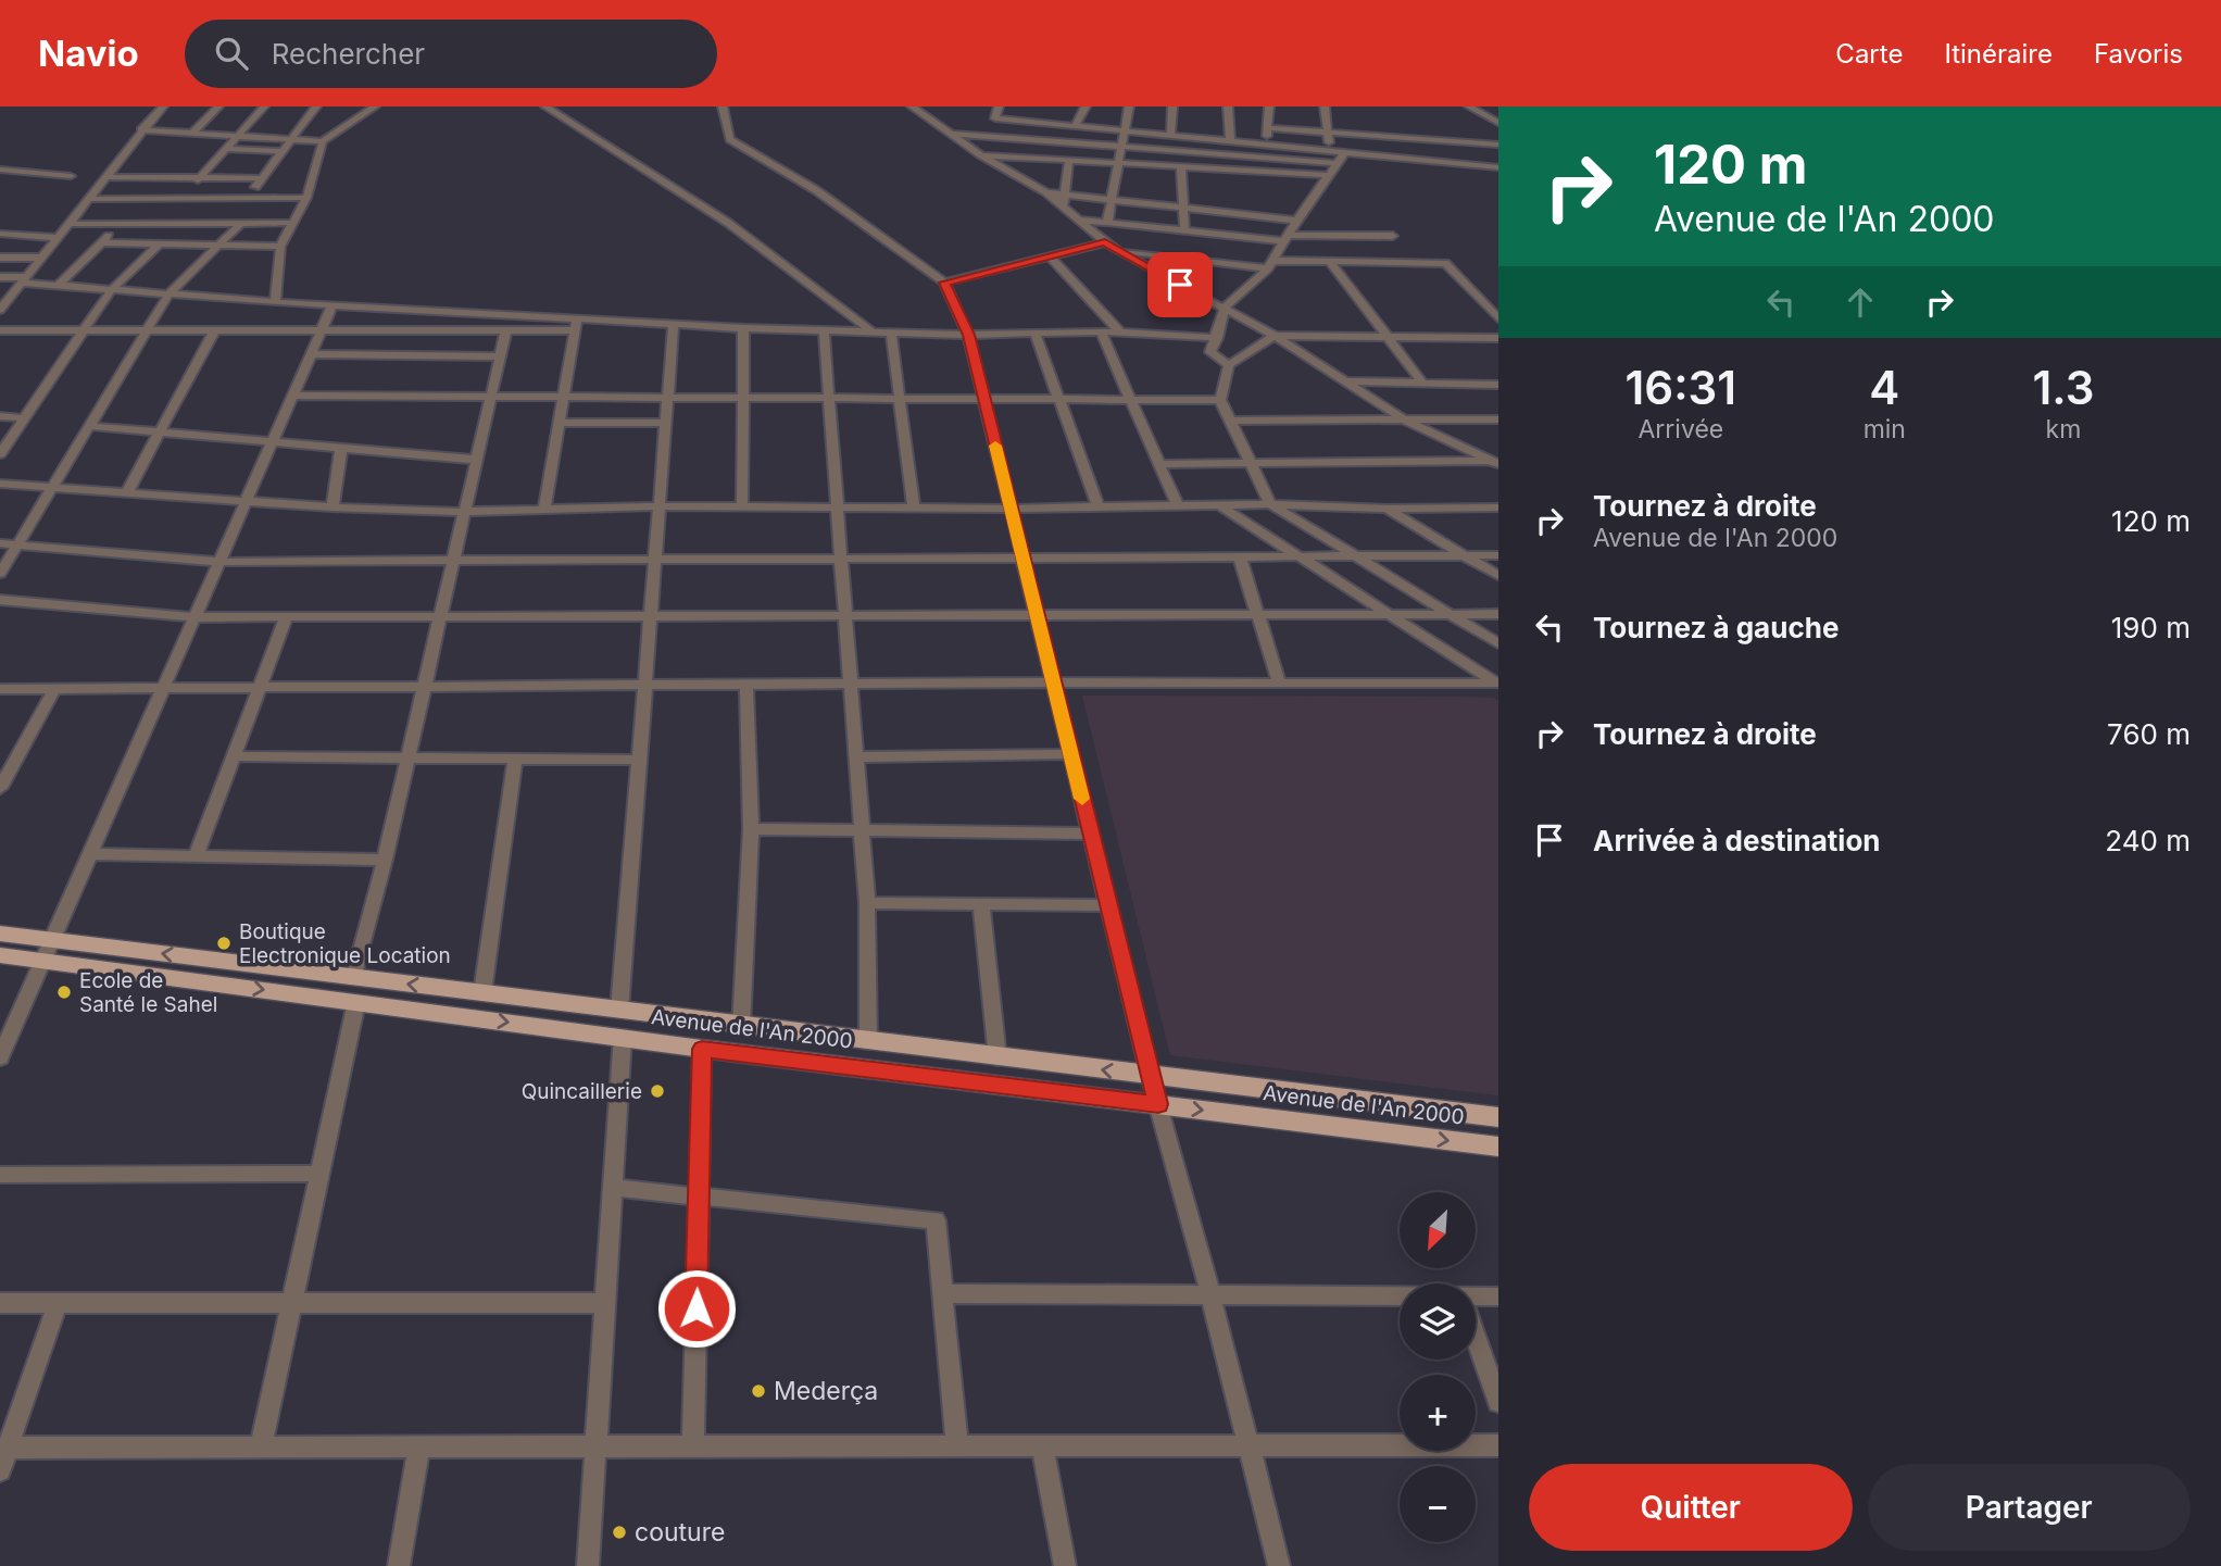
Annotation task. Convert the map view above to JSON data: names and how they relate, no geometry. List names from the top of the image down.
{
  "streets": {
    "main road": ["Avenue de l'An 2000"]
  },
  "places": [
    "Boutique Electronique Location",
    "Ecole de Santé le Sahel",
    "Quincaillerie",
    "Mederça",
    "couture"
  ],
  "north": "bottom left",
  "page": {
    "header": "Navio",
    "search": "Rechercher",
    "nav": ["Carte", "Itinéraire", "Favoris"],
    "turn": ["120 m", "Avenue de l'An 2000"],
    "eta": [
      "16:31",
      "Arrivée",
      "4",
      "min",
      "1.3",
      "km"
    ],
    "list": [
      {
        "name": "Tournez à droite",
        "note": "Avenue de l'An 2000",
        "value": "120 m"
      },
      {
        "name": "Tournez à gauche",
        "value": "190 m"
      },
      {
        "name": "Tournez à droite",
        "value": "760 m"
      },
      {
        "name": "Arrivée à destination",
        "value": "240 m"
      }
    ],
    "map_buttons": ["+", "−"],
    "buttons": ["Quitter", "Partager"]
  }
}
